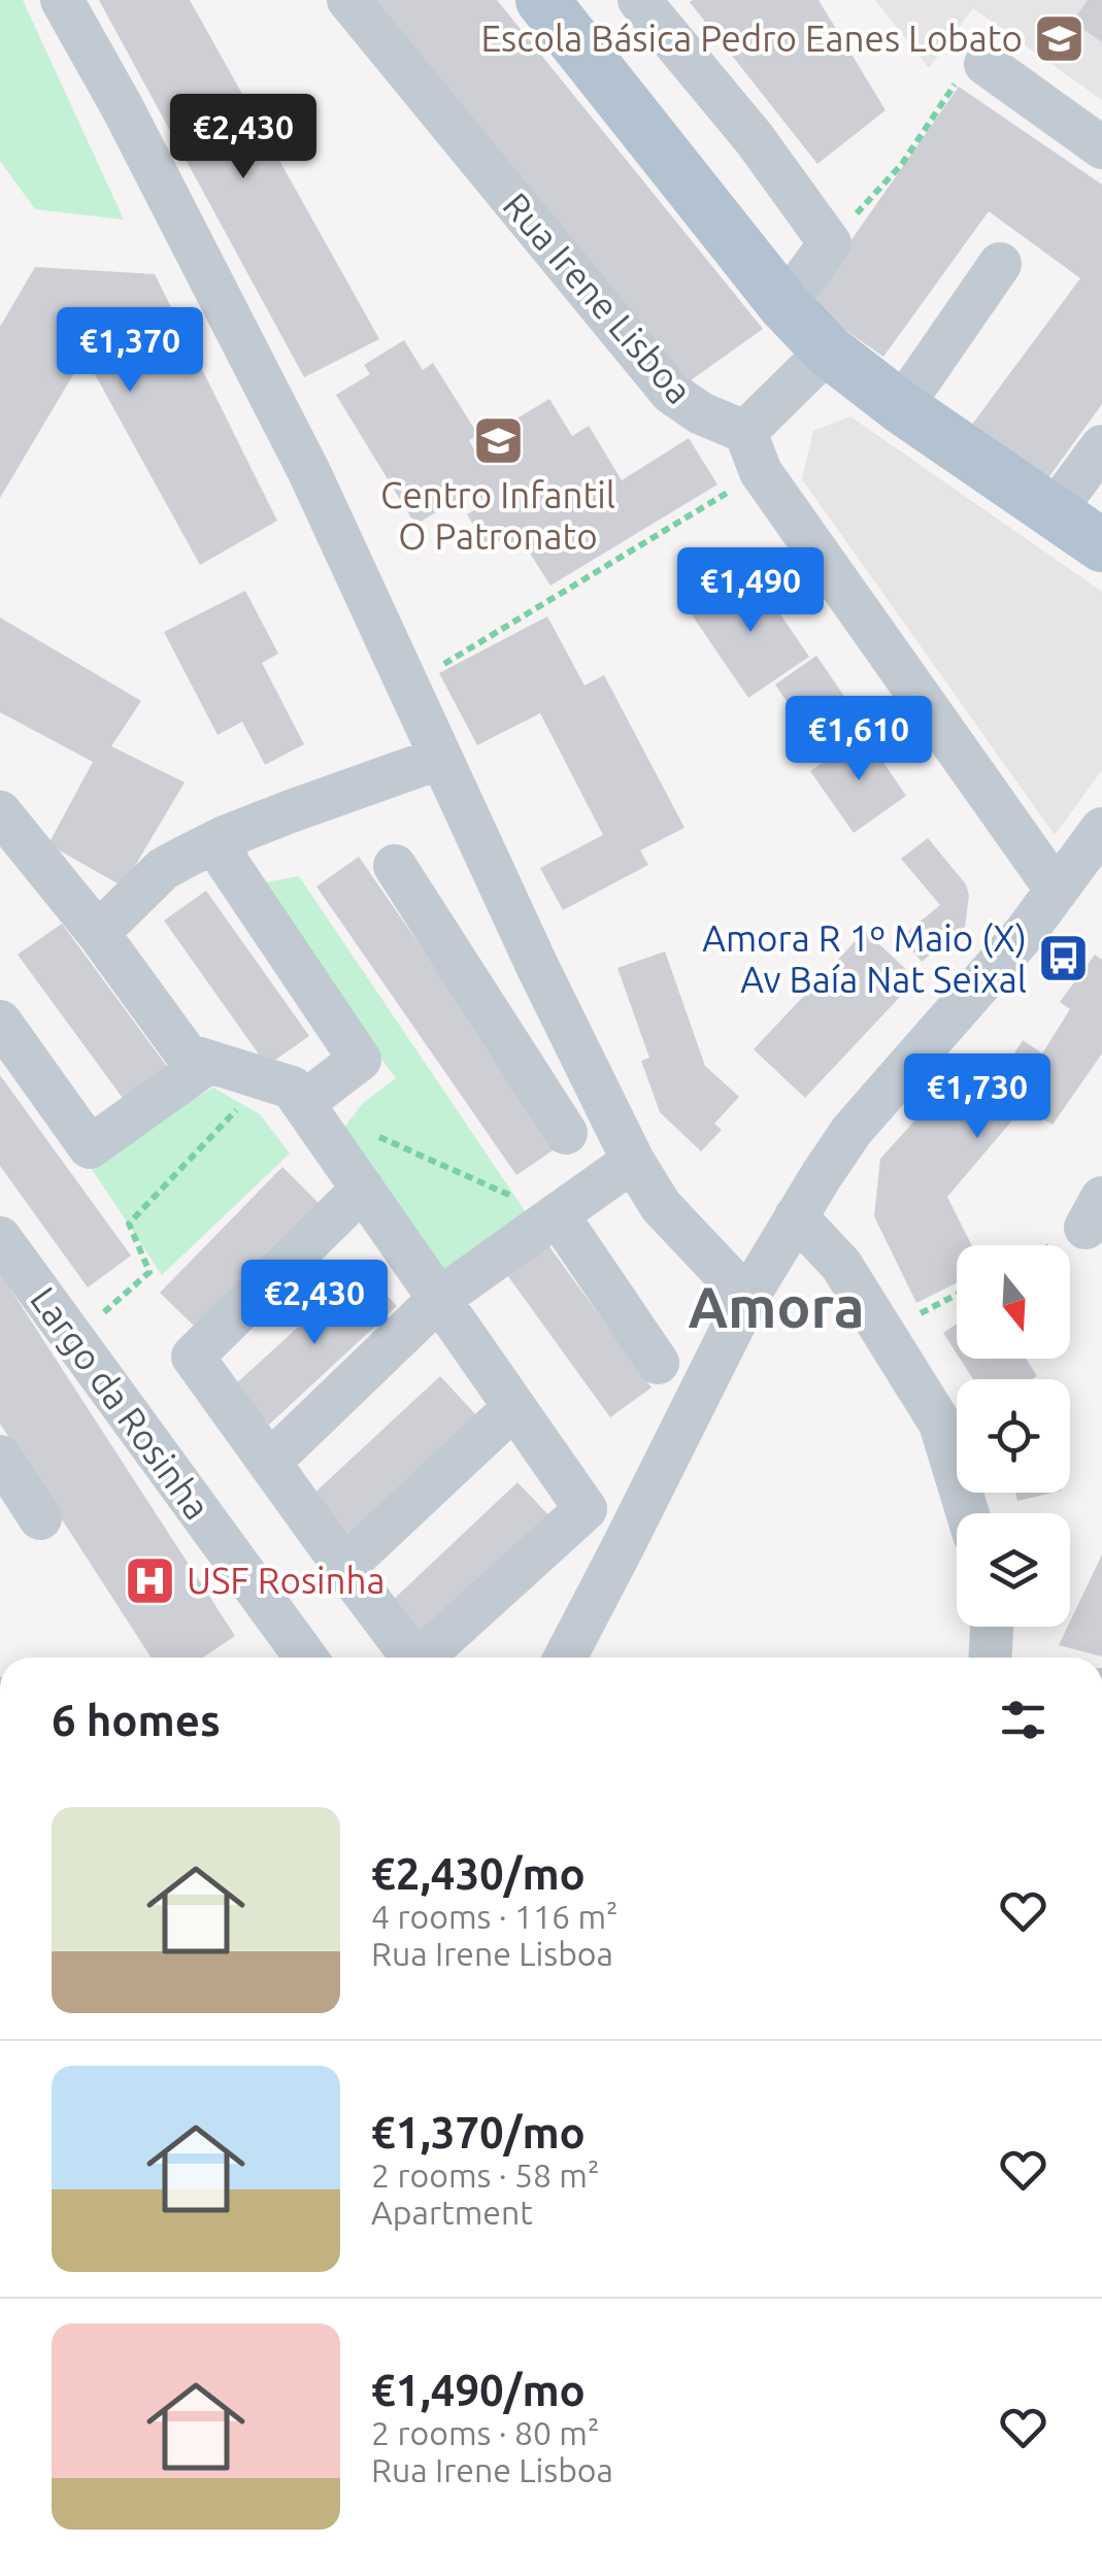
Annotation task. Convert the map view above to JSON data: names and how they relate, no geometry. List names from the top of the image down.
{
  "streets": {
    "street": ["Rua Irene Lisboa", "Largo da Rosinha"]
  },
  "districts": ["Amora"],
  "places": {
    "school or university": ["Escola Básica Pedro Eanes Lobato", "Centro Infantil O Patronato"],
    "bus stop": ["Amora R 1º Maio (X) Av Baía Nat Seixal"],
    "hospital": ["USF Rosinha"]
  },
  "north": "bottom",
  "page": {
    "price": [
      "€2,430",
      "€1,370",
      "€1,490",
      "€1,610",
      "€1,730",
      "€2,430"
    ],
    "heading": "6 homes",
    "list": [
      {
        "name": "€2,430/mo",
        "note": "4 rooms · 116 m² · Rua Irene Lisboa"
      },
      {
        "name": "€1,370/mo",
        "note": "2 rooms · 58 m² · Apartment"
      },
      {
        "name": "€1,490/mo",
        "note": "2 rooms · 80 m² · Rua Irene Lisboa"
      }
    ]
  }
}
